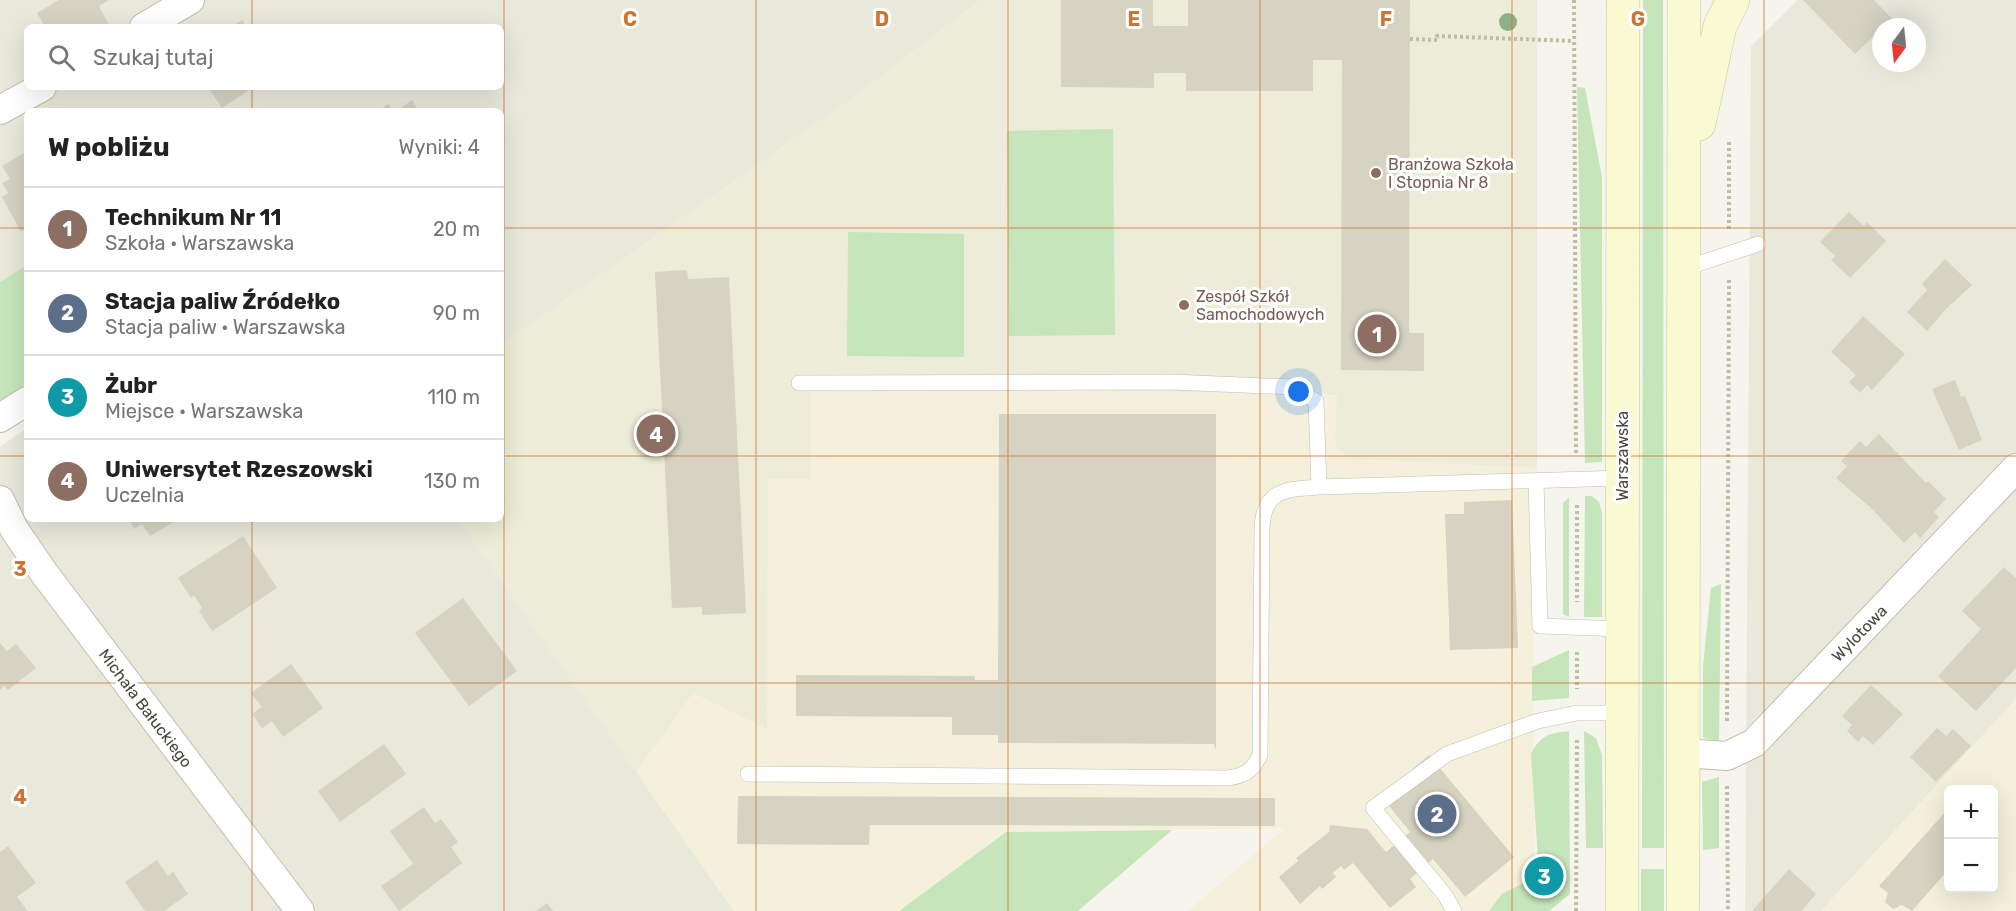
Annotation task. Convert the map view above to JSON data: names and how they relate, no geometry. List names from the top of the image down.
{
  "streets": {
    "main road": ["Warszawska"],
    "street": ["Wylotowa", "Michała Bałuckiego"]
  },
  "places": ["Branżowa Szkoła I Stopnia Nr 8", "Zespół Szkół Samochodowych"],
  "north": "bottom",
  "page": {
    "search": "Szukaj tutaj",
    "heading": ["W pobliżu", "Wyniki: 4"],
    "list": [
      {
        "mark": "1",
        "name": "Technikum Nr 11",
        "note": "Szkoła · Warszawska",
        "value": "20 m"
      },
      {
        "mark": "2",
        "name": "Stacja paliw Źródełko",
        "note": "Stacja paliw · Warszawska",
        "value": "90 m"
      },
      {
        "mark": "3",
        "name": "Żubr",
        "note": "Miejsce · Warszawska",
        "value": "110 m"
      },
      {
        "mark": "4",
        "name": "Uniwersytet Rzeszowski",
        "note": "Uczelnia",
        "value": "130 m"
      }
    ],
    "pins": [
      "1",
      "4",
      "2",
      "3"
    ],
    "map_buttons": ["+", "−"]
  },
  "grid": {
    "columns": [
      "C",
      "D",
      "E",
      "F",
      "G"
    ],
    "rows": ["3", "4"]
  }
}
